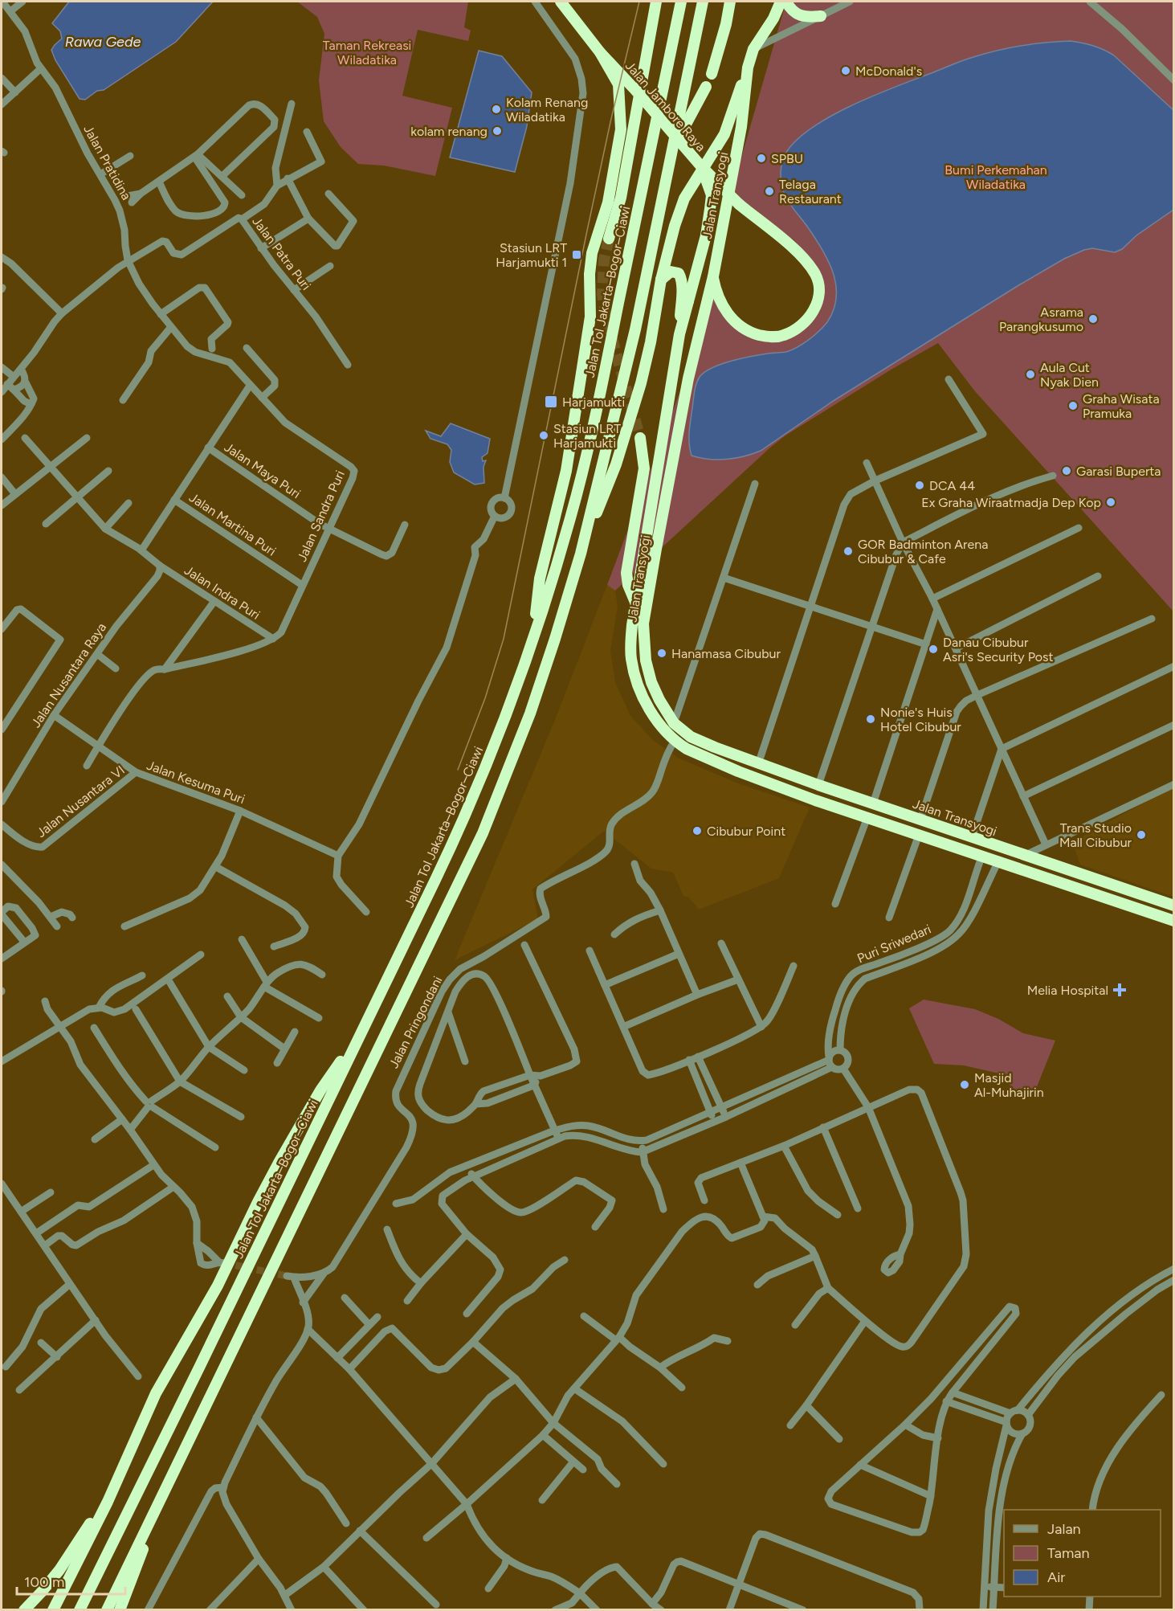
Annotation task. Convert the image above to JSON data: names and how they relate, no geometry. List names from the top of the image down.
{
  "streets": {
    "highway": ["Jalan Jambore Raya", "Jalan Transyogi", "Jalan Tol Jakarta–Bogor–Ciawi"],
    "street": [
      "Jalan Pratidina",
      "Jalan Patra Puri",
      "Jalan Maya Puri",
      "Jalan Sandra Puri",
      "Jalan Martina Puri",
      "Jalan Indra Puri",
      "Jalan Nusantara Raya",
      "Jalan Kesuma Puri",
      "Jalan Nusantara VI",
      "Puri Sriwedari",
      "Jalan Pringondani"
    ]
  },
  "crossings": [
    ["Jalan Jambore Raya", "Jalan Transyogi"],
    ["Jalan Pratidina", "Jalan Patra Puri"],
    ["Jalan Pratidina", "Jalan Sandra Puri"],
    ["Jalan Transyogi", "Puri Sriwedari"],
    ["Jalan Transyogi", "Jalan Pringondani"],
    ["Jalan Maya Puri", "Jalan Sandra Puri"],
    ["Jalan Sandra Puri", "Jalan Martina Puri"],
    ["Jalan Sandra Puri", "Jalan Indra Puri"],
    ["Jalan Indra Puri", "Jalan Nusantara Raya"],
    ["Jalan Nusantara Raya", "Jalan Kesuma Puri"],
    ["Jalan Kesuma Puri", "Jalan Nusantara VI"]
  ],
  "water": ["Rawa Gede"],
  "parks": ["Taman Rekreasi Wiladatika", "Bumi Perkemahan Wiladatika"],
  "places": {
    "other": [
      "McDonald's",
      "Kolam Renang Wiladatika",
      "kolam renang",
      "SPBU",
      "Telaga Restaurant",
      "Asrama Parangkusumo",
      "Aula Cut Nyak Dien",
      "Graha Wisata Pramuka",
      "Stasiun LRT Harjamukti",
      "Garasi Buperta",
      "DCA 44",
      "Ex Graha Wiraatmadja Dep Kop",
      "GOR Badminton Arena Cibubur & Cafe",
      "Danau Cibubur Asri's Security Post",
      "Hanamasa Cibubur",
      "Nonie's Huis Hotel Cibubur",
      "Cibubur Point",
      "Trans Studio Mall Cibubur",
      "Masjid Al-Muhajirin"
    ],
    "transit": ["Stasiun LRT Harjamukti 1", "Harjamukti"],
    "health": ["Melia Hospital"]
  },
  "legend": ["Jalan", "Taman", "Air"],
  "scale_bar": "100 m"
}
